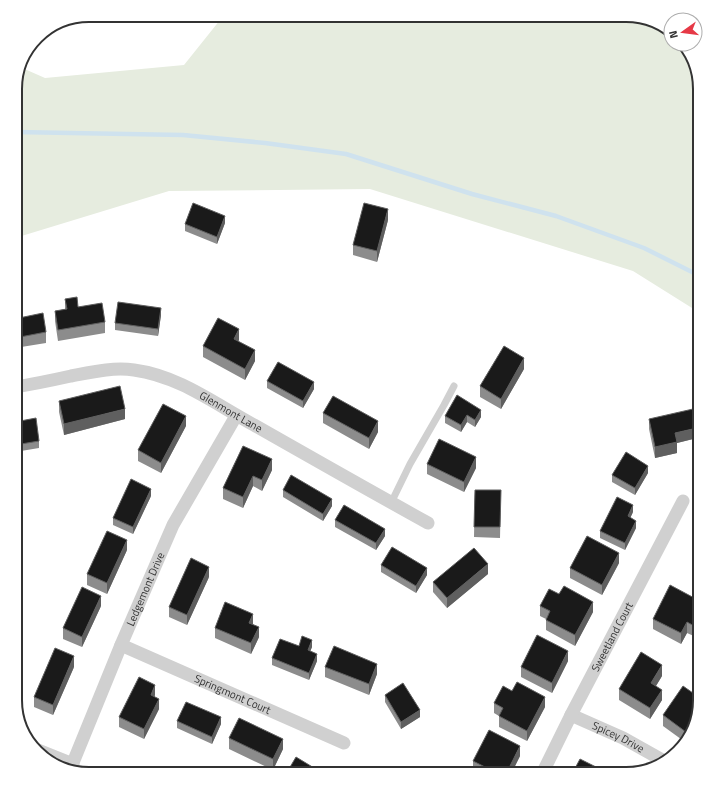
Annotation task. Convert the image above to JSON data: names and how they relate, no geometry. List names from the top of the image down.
{
  "streets": {
    "street": [
      "Glenmont Lane",
      "Ledgemont Drive",
      "Sweetland Court",
      "Springmont Court",
      "Spicey Drive"
    ]
  },
  "crossings": [
    ["Glenmont Lane", "Ledgemont Drive"],
    ["Ledgemont Drive", "Springmont Court"],
    ["Sweetland Court", "Spicey Drive"]
  ],
  "north": "left"
}
